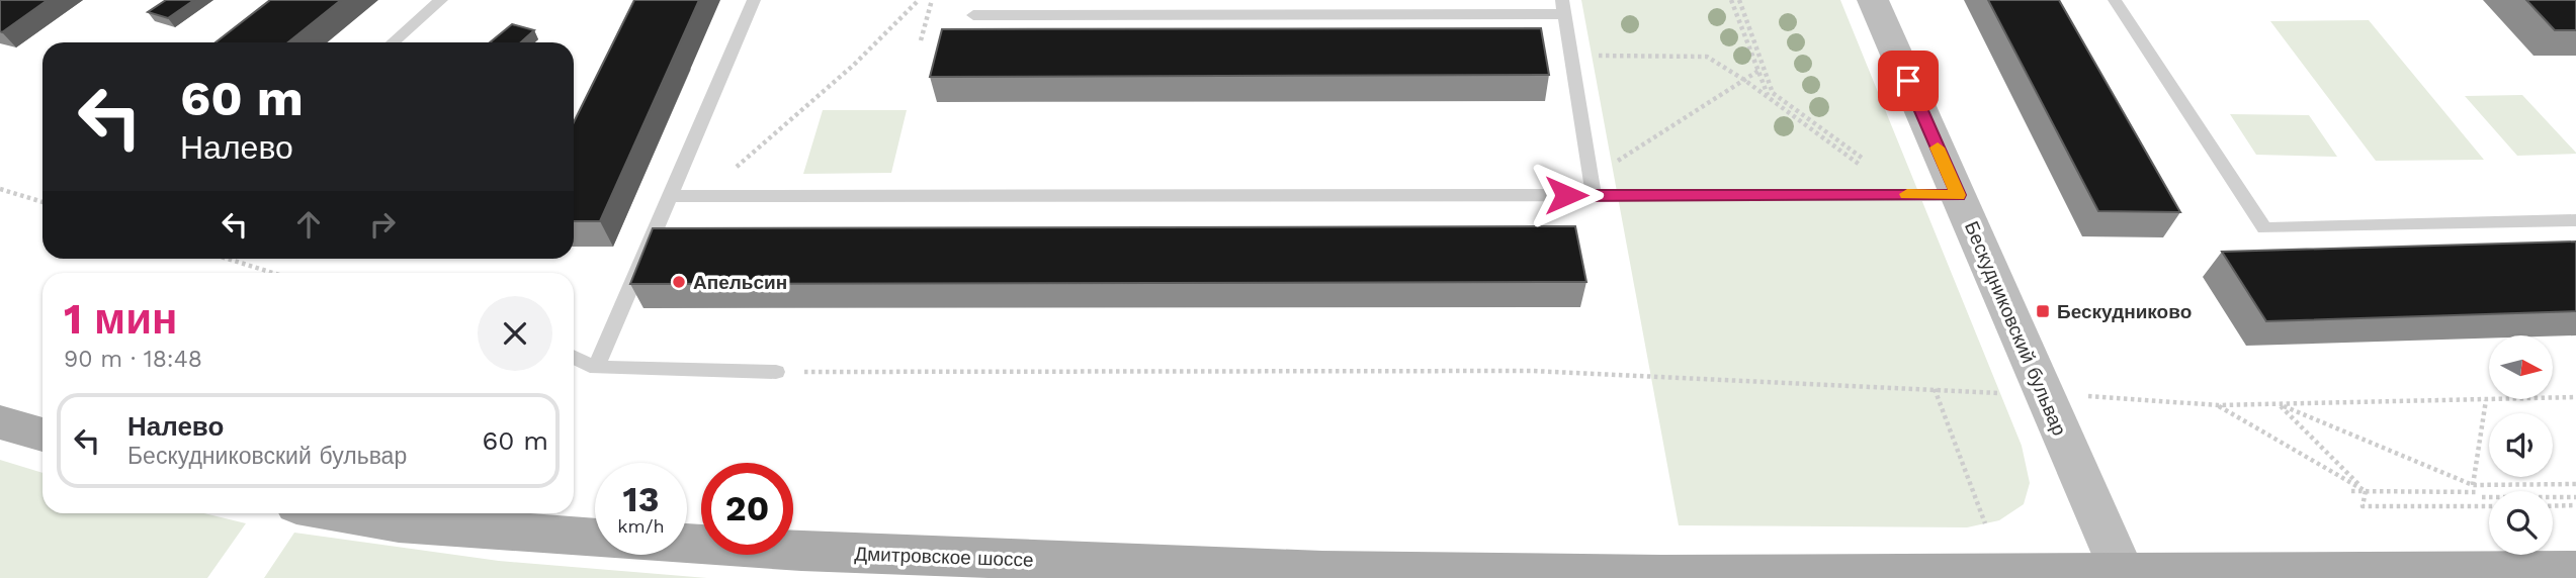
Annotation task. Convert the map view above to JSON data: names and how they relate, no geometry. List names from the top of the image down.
{
  "streets": {
    "main road": ["Дмитровское шоссе"],
    "street": ["Бескудниковский бульвар"]
  },
  "crossings": [
    ["Бескудниковский бульвар", "Дмитровское шоссе"]
  ],
  "places": {
    "other": ["Апельсин"],
    "transit": ["Бескудниково"]
  },
  "north": "right",
  "page": {
    "turn": ["60 m", "Налево"],
    "heading": ["1 мин", "90 m · 18:48"],
    "list": [
      {
        "name": "Налево",
        "note": "Бескудниковский бульвар",
        "value": "60 m"
      }
    ],
    "speed": "13 km/h",
    "limit": "20"
  }
}
